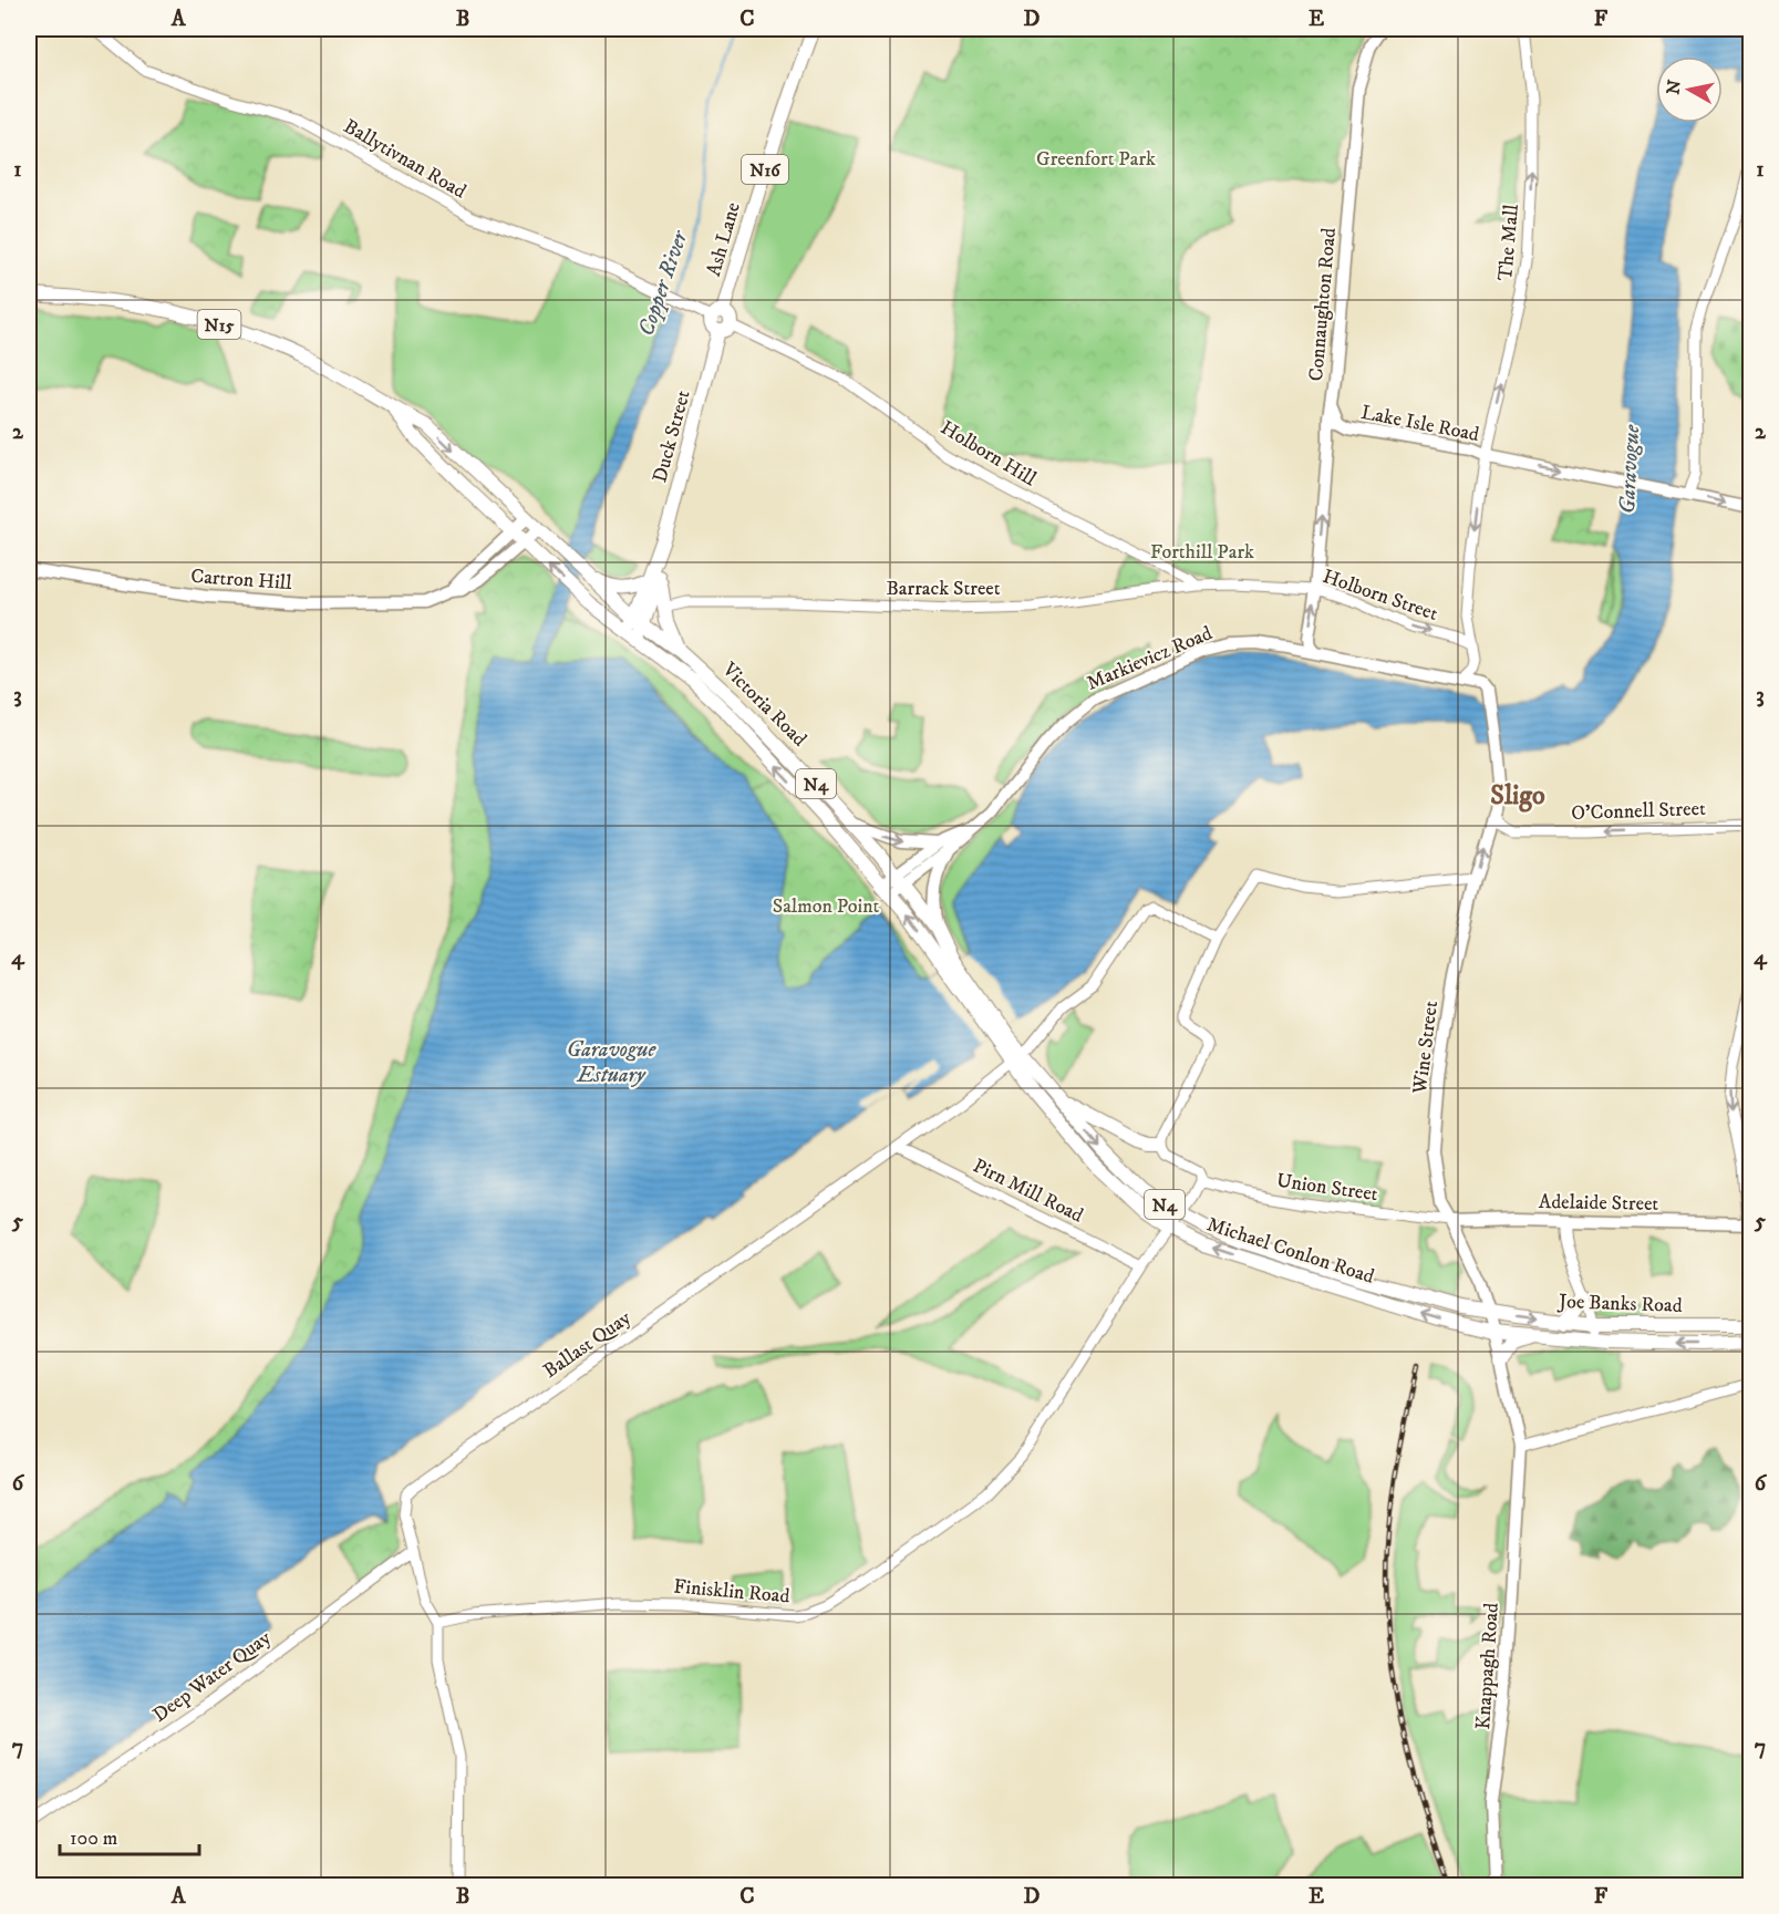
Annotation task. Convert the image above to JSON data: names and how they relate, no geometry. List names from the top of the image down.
{
  "streets": {
    "highway": [
      "N16",
      "Ash Lane",
      "N15",
      "Duck Street",
      "Victoria Road",
      "N4",
      "Michael Conlon Road",
      "Joe Banks Road"
    ],
    "main road": [
      "Connaughton Road",
      "Lake Isle Road",
      "Cartron Hill",
      "Markievicz Road",
      "Wine Street",
      "Adelaide Street",
      "Knappagh Road"
    ],
    "street": [
      "Ballytivnan Road",
      "The Mall",
      "Holborn Hill",
      "Barrack Street",
      "Holborn Street",
      "O'Connell Street",
      "Union Street",
      "Pirn Mill Road",
      "Ballast Quay",
      "Finisklin Road",
      "Deep Water Quay"
    ]
  },
  "crossings": [
    ["Ballytivnan Road", "Ash Lane"],
    ["The Mall", "Lake Isle Road"],
    ["The Mall", "Holborn Street"],
    ["The Mall", "Markievicz Road"],
    ["The Mall", "Wine Street"],
    ["Connaughton Road", "Lake Isle Road"],
    ["Connaughton Road", "Holborn Street"],
    ["N15", "Duck Street"],
    ["N15", "Cartron Hill"],
    ["N15", "Victoria Road"],
    ["Duck Street", "Holborn Hill"],
    ["Duck Street", "Victoria Road"],
    ["Holborn Hill", "Barrack Street"],
    ["Holborn Hill", "Holborn Street"],
    ["Barrack Street", "Holborn Street"],
    ["Markievicz Road", "Victoria Road"],
    ["Markievicz Road", "Wine Street"],
    ["Victoria Road", "Michael Conlon Road"],
    ["N4", "Union Street"],
    ["N4", "Michael Conlon Road"],
    ["O'Connell Street", "Wine Street"],
    ["Wine Street", "Union Street"],
    ["Wine Street", "Adelaide Street"],
    ["Wine Street", "Michael Conlon Road"],
    ["Wine Street", "Joe Banks Road"],
    ["Wine Street", "Knappagh Road"],
    ["Union Street", "Adelaide Street"],
    ["Union Street", "Finisklin Road"],
    ["Pirn Mill Road", "Ballast Quay"],
    ["Pirn Mill Road", "Finisklin Road"],
    ["Michael Conlon Road", "Joe Banks Road"],
    ["Michael Conlon Road", "Ballast Quay"],
    ["Michael Conlon Road", "Finisklin Road"],
    ["Michael Conlon Road", "Knappagh Road"],
    ["Joe Banks Road", "Knappagh Road"],
    ["Ballast Quay", "Finisklin Road"],
    ["Ballast Quay", "Deep Water Quay"]
  ],
  "one_way": ["Lake Isle Road", "Holborn Street", "O'Connell Street"],
  "districts": ["Sligo"],
  "water": ["Copper River", "Garavogue", "Garavogue Estuary"],
  "parks": ["Greenfort Park", "Forthill Park", "Salmon Point"],
  "scale_bar": "100 m",
  "north": "left",
  "grid": {
    "columns": [
      "A",
      "B",
      "C",
      "D",
      "E",
      "F"
    ],
    "rows": [
      "1",
      "2",
      "3",
      "4",
      "5",
      "6",
      "7"
    ]
  }
}
